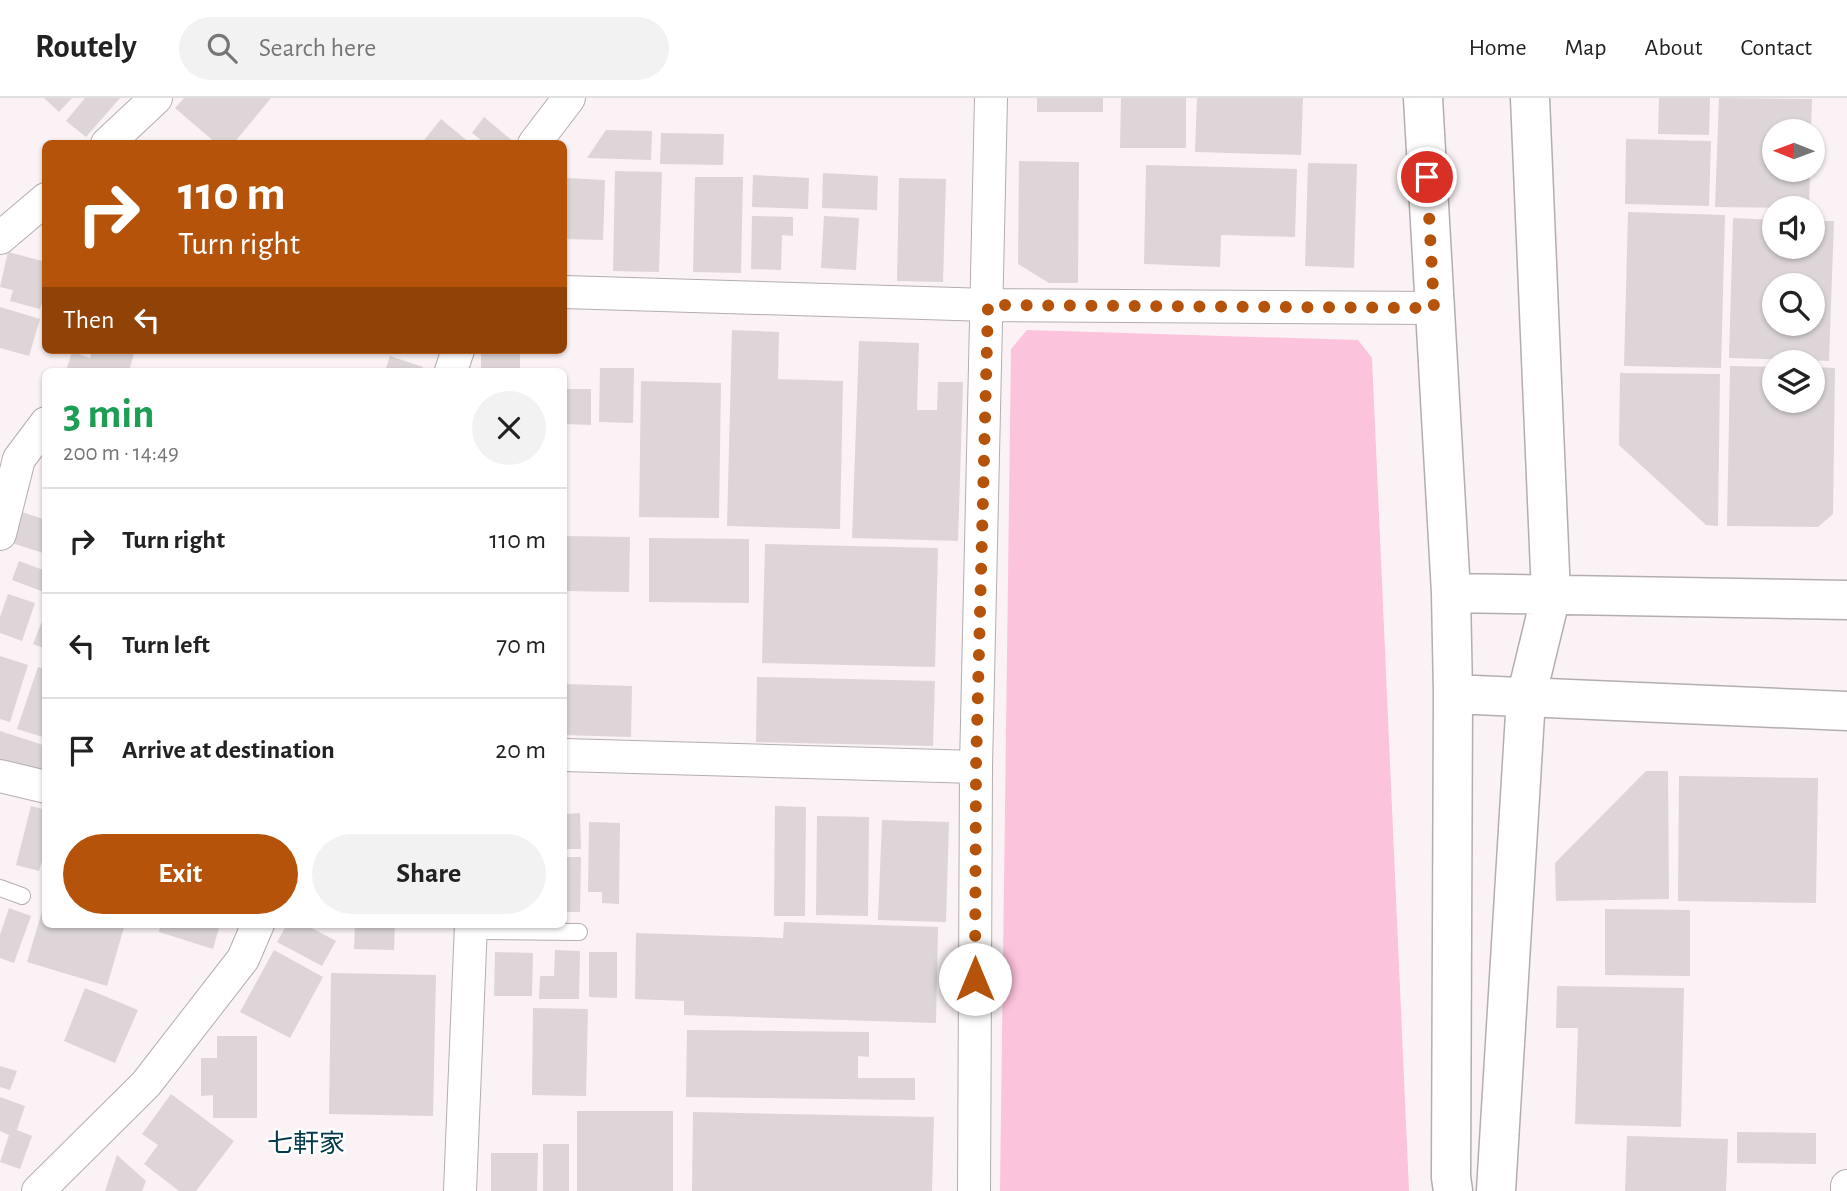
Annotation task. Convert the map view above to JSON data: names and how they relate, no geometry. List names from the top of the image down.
{
  "districts": ["七軒家"],
  "north": "left",
  "page": {
    "header": "Routely",
    "search": "Search here",
    "nav": [
      "Home",
      "Map",
      "About",
      "Contact"
    ],
    "turn": ["110 m", "Turn right"],
    "then": "Then",
    "heading": ["3 min", "200 m · 14:49"],
    "list": [
      {
        "name": "Turn right",
        "value": "110 m"
      },
      {
        "name": "Turn left",
        "value": "70 m"
      },
      {
        "name": "Arrive at destination",
        "value": "20 m"
      }
    ],
    "buttons": ["Exit", "Share"]
  }
}
